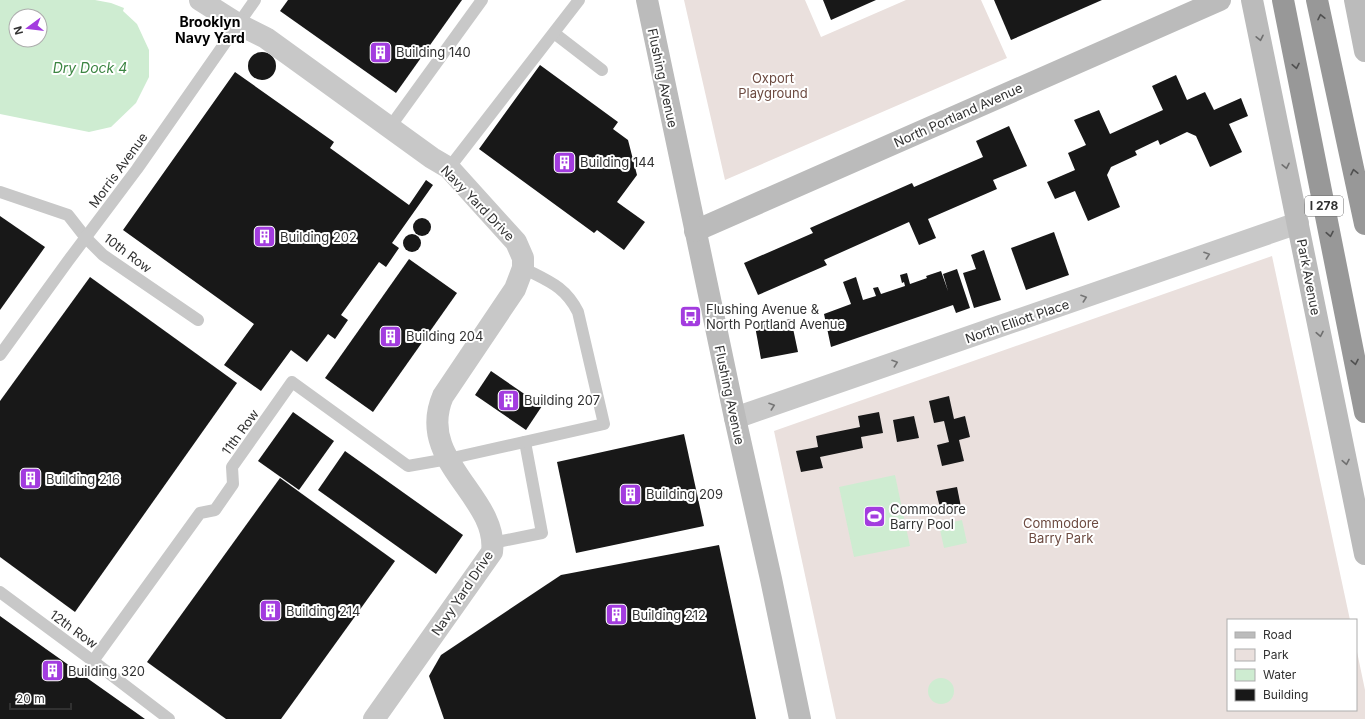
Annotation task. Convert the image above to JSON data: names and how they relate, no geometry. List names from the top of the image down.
{
  "streets": {
    "highway": ["I 278"],
    "main road": ["Flushing Avenue", "North Portland Avenue", "Park Avenue"],
    "street": ["Navy Yard Drive", "North Elliott Place"],
    "lane": [
      "Morris Avenue",
      "10th Row",
      "11th Row",
      "12th Row"
    ]
  },
  "crossings": [
    ["Flushing Avenue", "North Portland Avenue"],
    ["Flushing Avenue", "North Elliott Place"],
    ["Morris Avenue", "Navy Yard Drive"],
    ["Morris Avenue", "10th Row"],
    ["Navy Yard Drive", "11th Row"],
    ["Park Avenue", "North Elliott Place"],
    ["11th Row", "12th Row"]
  ],
  "one_way": ["Park Avenue", "North Elliott Place"],
  "districts": ["Brooklyn Navy Yard"],
  "water": ["Dry Dock 4"],
  "parks": ["Oxport Playground", "Commodore Barry Park"],
  "places": {
    "building": [
      "Building 140",
      "Building 144",
      "Building 202",
      "Building 204",
      "Building 207",
      "Building 216",
      "Building 209",
      "Building 214",
      "Building 212",
      "Building 320"
    ],
    "bus stop": ["Flushing Avenue & North Portland Avenue"],
    "sports": ["Commodore Barry Pool"]
  },
  "legend": [
    "Road",
    "Park",
    "Water",
    "Building"
  ],
  "scale_bar": "20 m",
  "north": "left"
}
